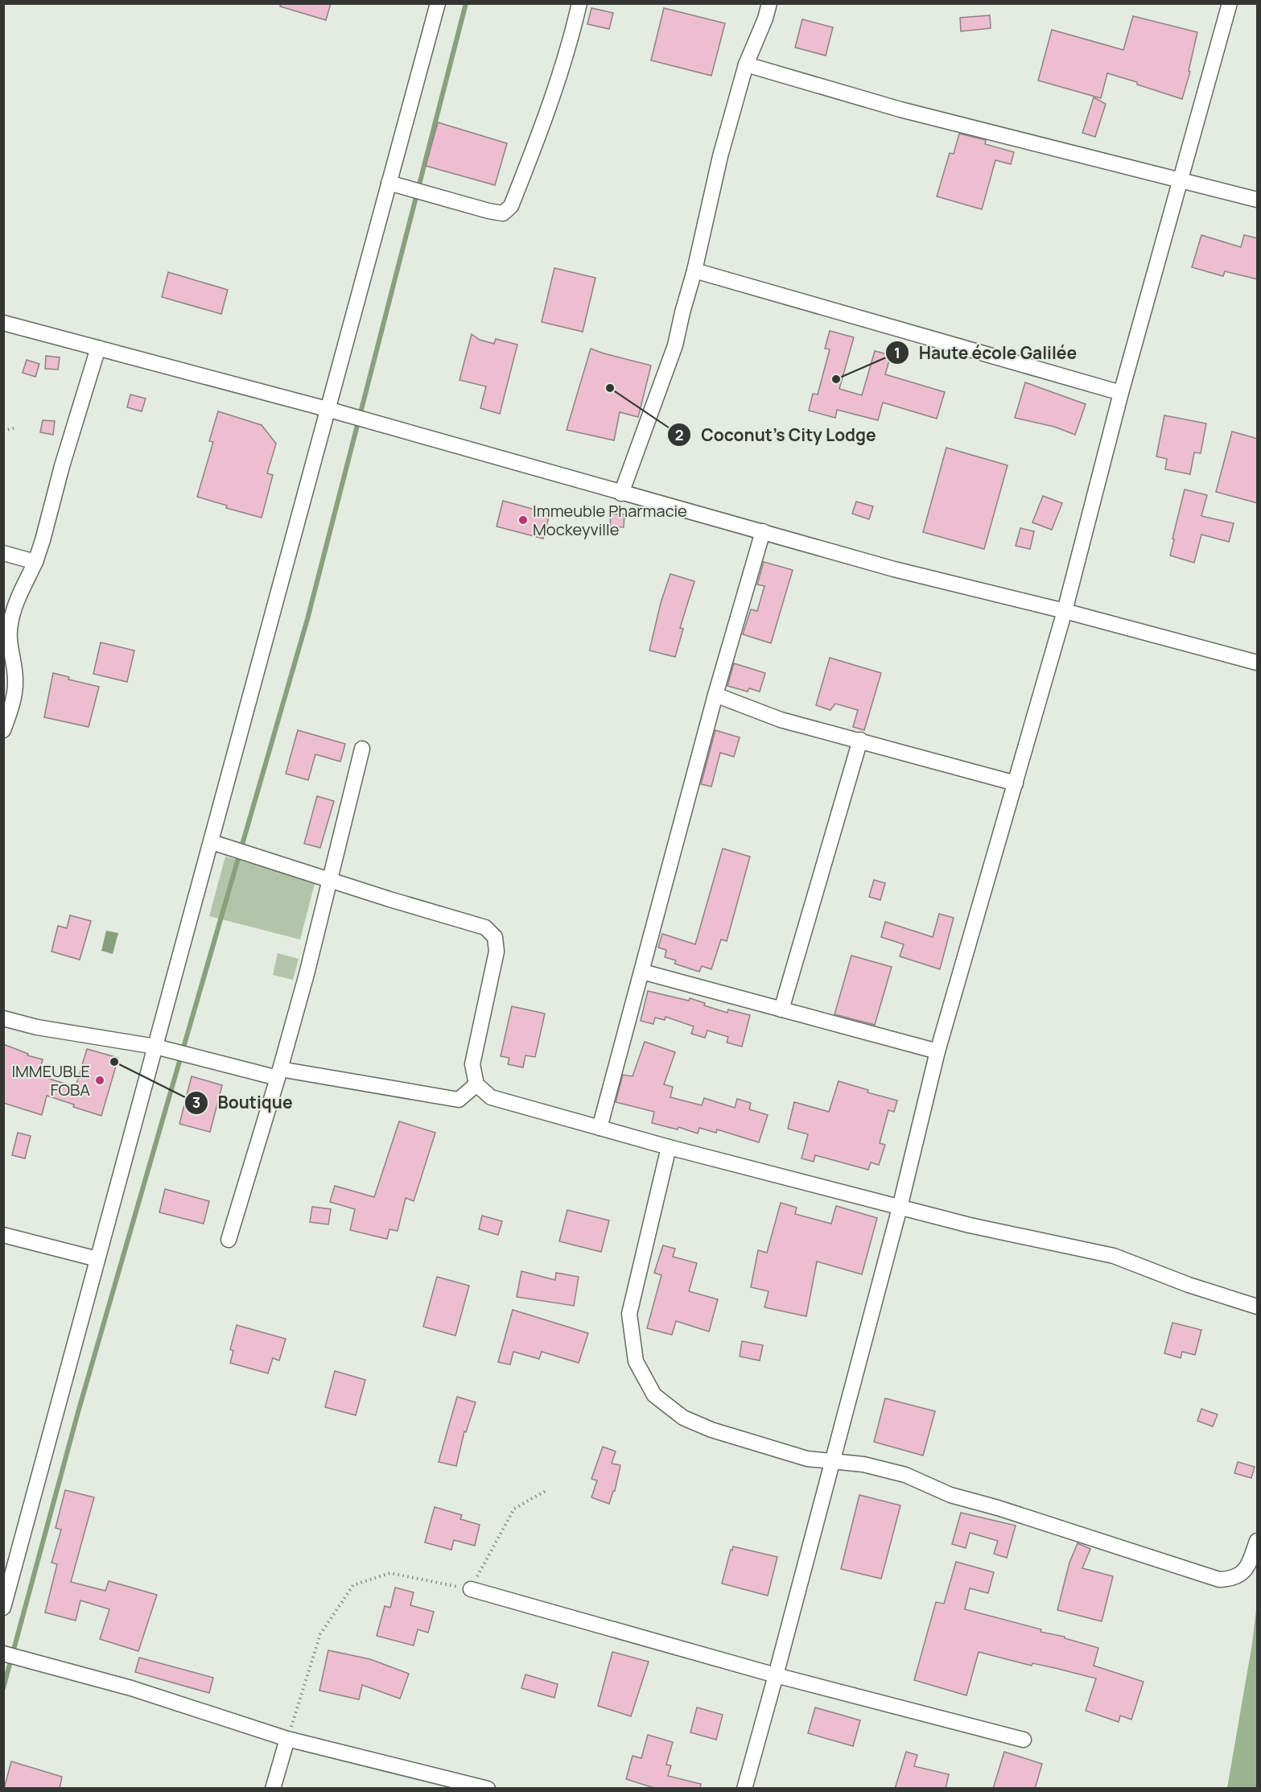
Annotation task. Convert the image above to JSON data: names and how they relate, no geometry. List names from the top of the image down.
{
  "places": [
    "Haute école Galilée",
    "Coconut’s City Lodge",
    "Immeuble Pharmacie Mockeyville",
    "Boutique",
    "IMMEUBLE FOBA"
  ]
}
